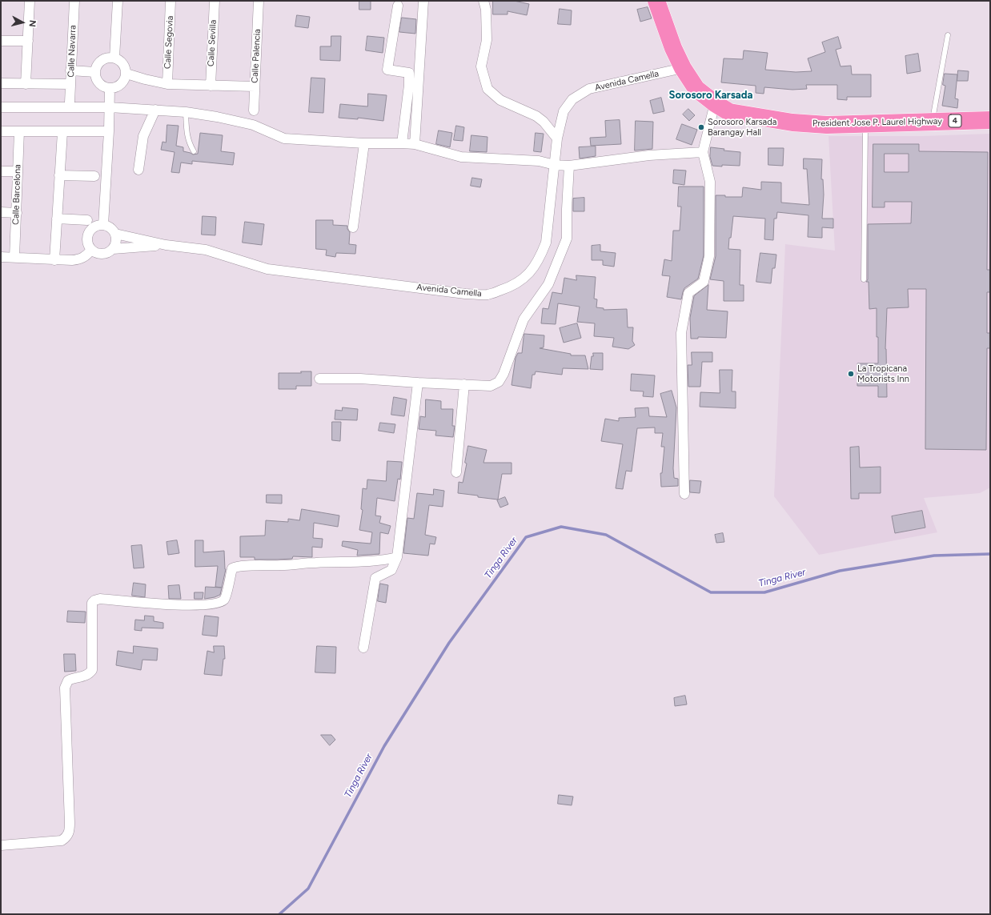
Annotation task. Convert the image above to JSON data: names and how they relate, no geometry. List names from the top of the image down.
{
  "streets": {
    "highway": ["4", "President Jose P. Laurel Highway"],
    "street": [
      "Calle Segovia",
      "Calle Sevilla",
      "Calle Navarra",
      "Calle Palencia",
      "Avenida Camella",
      "Calle Barcelona"
    ]
  },
  "crossings": [
    ["Avenida Camella", "President Jose P. Laurel Highway"]
  ],
  "districts": ["Sorosoro Karsada"],
  "water": ["Tinga River"],
  "places": ["Sorosoro Karsada Barangay Hall", "La Tropicana Motorists Inn"],
  "north": "right"
}
